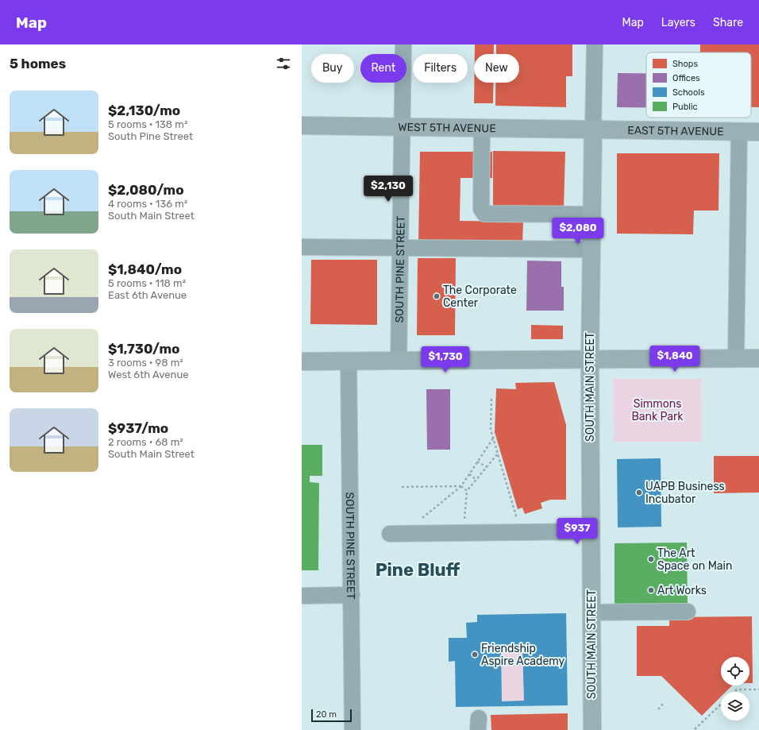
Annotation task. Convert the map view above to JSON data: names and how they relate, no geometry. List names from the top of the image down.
{
  "streets": {
    "main road": ["WEST 5TH AVENUE", "EAST 5TH AVENUE", "SOUTH MAIN STREET"],
    "street": ["SOUTH PINE STREET"]
  },
  "crossings": [
    ["WEST 5TH AVENUE", "EAST 5TH AVENUE"],
    ["WEST 5TH AVENUE", "SOUTH PINE STREET"],
    ["WEST 5TH AVENUE", "SOUTH MAIN STREET"],
    ["EAST 5TH AVENUE", "SOUTH MAIN STREET"]
  ],
  "districts": ["Pine Bluff"],
  "parks": ["Simmons Bank Park"],
  "places": [
    "The Corporate Center",
    "UAPB Business Incubator",
    "The Art Space on Main",
    "Art Works",
    "Friendship Aspire Academy"
  ],
  "legend": [
    "Shops",
    "Offices",
    "Schools",
    "Public"
  ],
  "scale_bar": "20 m",
  "page": {
    "header": "Map",
    "nav": ["Map", "Layers", "Share"],
    "heading": "5 homes",
    "chip": [
      "Buy",
      "Rent",
      "Filters",
      "New"
    ],
    "list": [
      {
        "name": "$2,130/mo",
        "note": "5 rooms · 138 m² · South Pine Street"
      },
      {
        "name": "$2,080/mo",
        "note": "4 rooms · 136 m² · South Main Street"
      },
      {
        "name": "$1,840/mo",
        "note": "5 rooms · 118 m² · East 6th Avenue"
      },
      {
        "name": "$1,730/mo",
        "note": "3 rooms · 98 m² · West 6th Avenue"
      },
      {
        "name": "$937/mo",
        "note": "2 rooms · 68 m² · South Main Street"
      }
    ],
    "price": [
      "$2,130",
      "$2,080",
      "$1,840",
      "$1,730",
      "$937"
    ],
    "scale": "20 m"
  }
}
